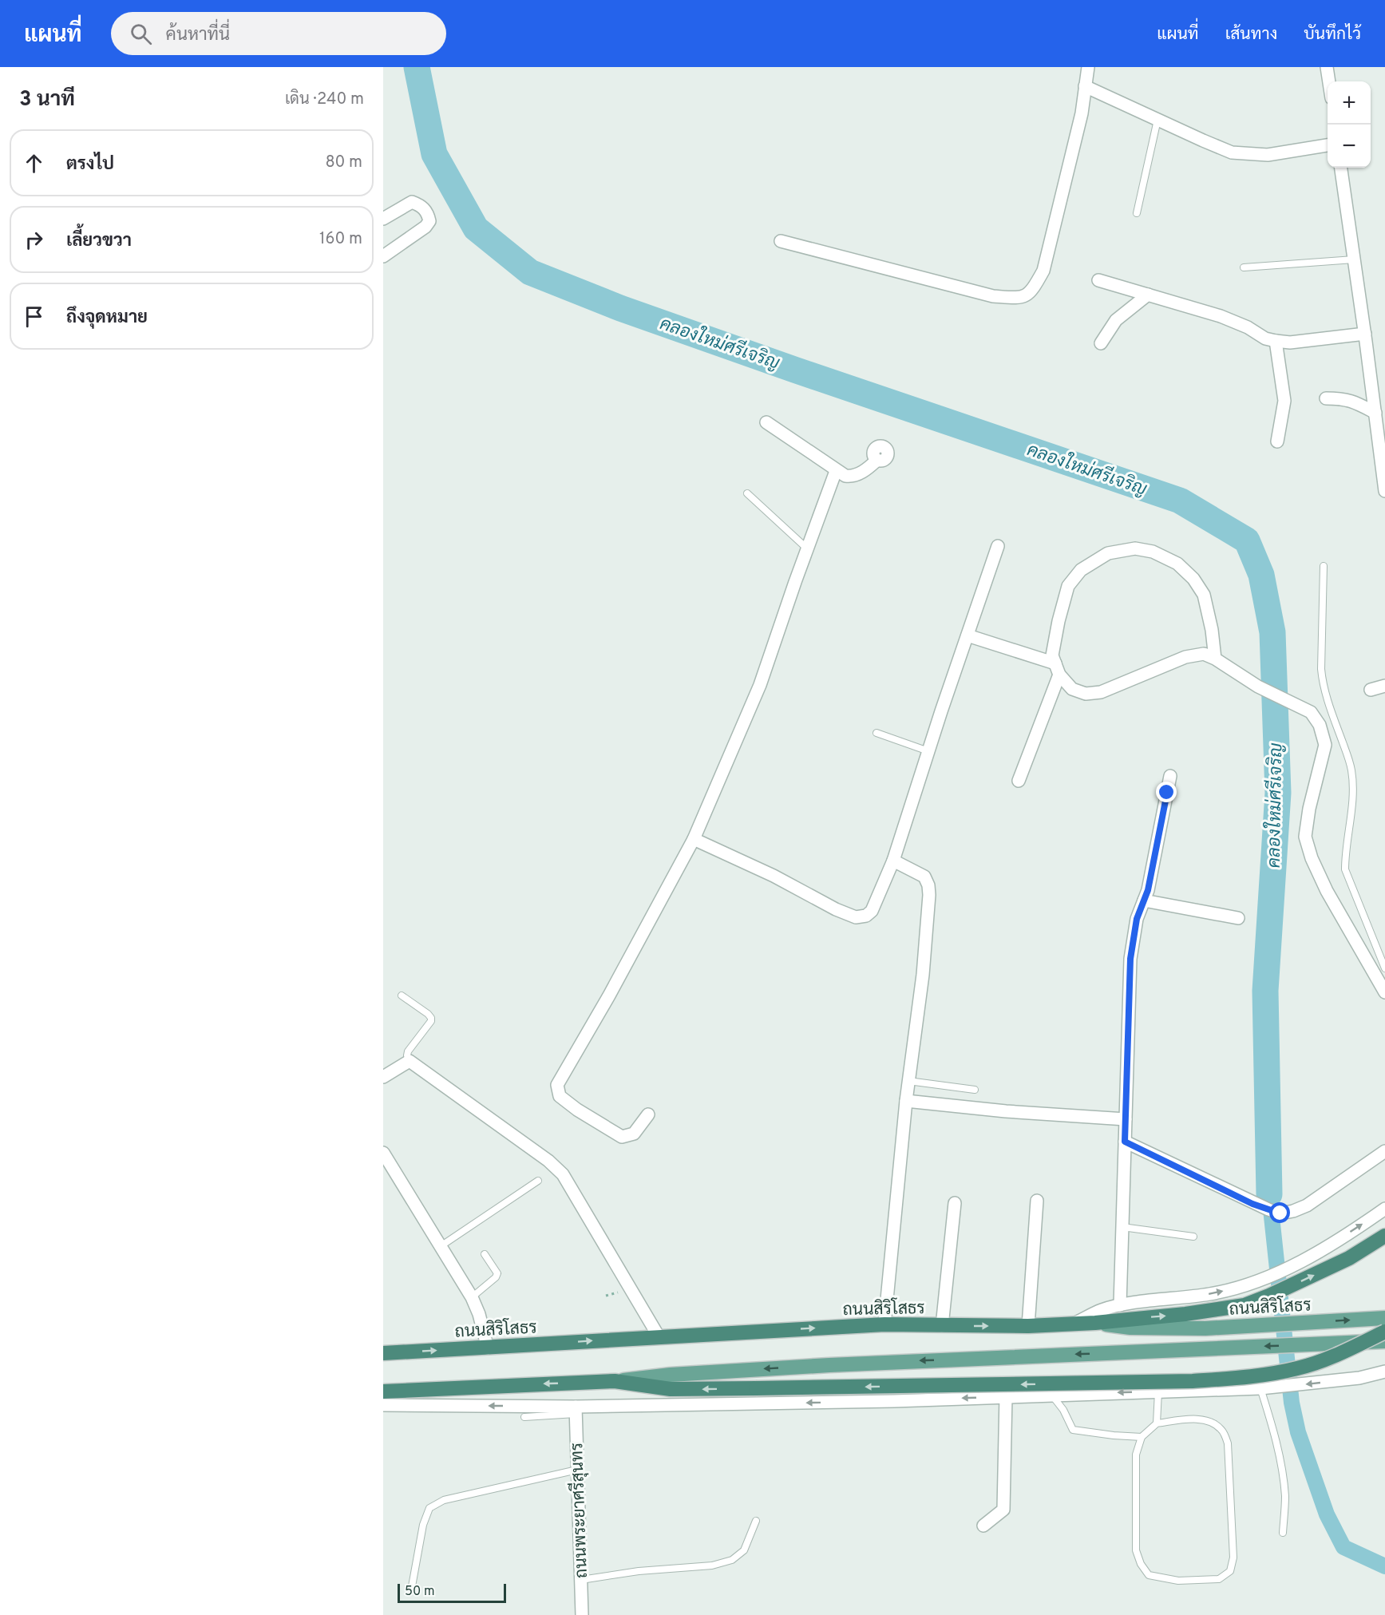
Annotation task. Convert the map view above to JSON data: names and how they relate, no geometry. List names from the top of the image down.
{
  "streets": {
    "highway": ["ถนนสิริโสธร"],
    "street": ["ถนนพระยาศรีสุนทร"]
  },
  "water": ["คลองใหม่ศรีเจริญ"],
  "scale_bar": "50 m",
  "page": {
    "header": "แผนที่",
    "search": "ค้นหาที่นี่",
    "nav": ["แผนที่", "เส้นทาง", "บันทึกไว้"],
    "heading": ["3 นาที", "เดิน · 240 m"],
    "map_buttons": ["+", "−"],
    "list": [
      ["ตรงไป", "80 m"],
      ["เลี้ยวขวา", "160 m"],
      "ถึงจุดหมาย"
    ],
    "scale": "50 m"
  }
}
